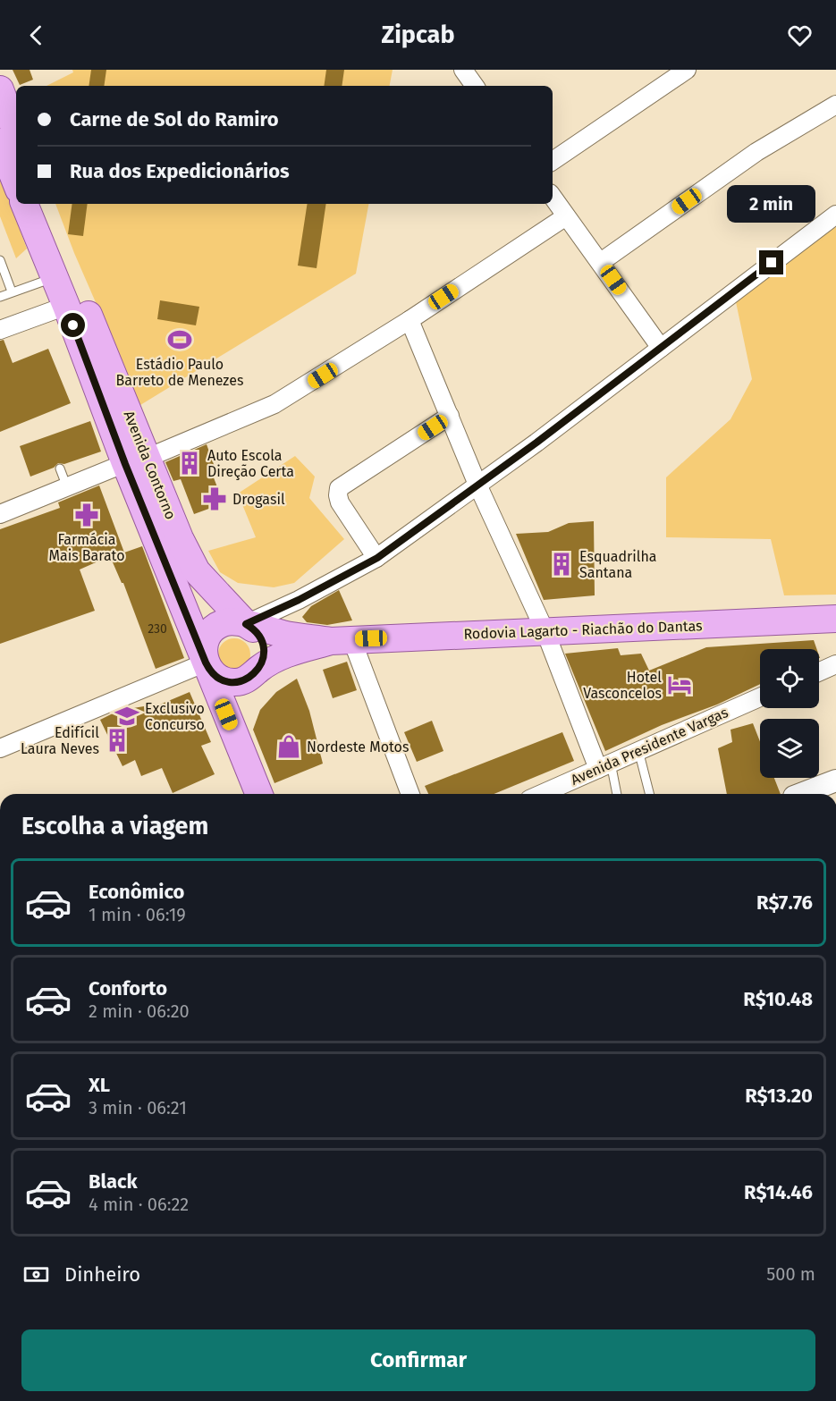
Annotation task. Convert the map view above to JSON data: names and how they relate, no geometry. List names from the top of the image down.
{
  "streets": {
    "main road": ["Avenida Contorno", "Rodovia Lagarto - Riachão do Dantas"],
    "street": ["Avenida Presidente Vargas"]
  },
  "places": {
    "sports": ["Estádio Paulo Barreto de Menezes"],
    "building": ["Auto Escola Direção Certa", "Esquadrilha Santana", "Edifícil Laura Neves"],
    "pharmacy": ["Drogasil", "Farmácia Mais Barato"],
    "hotel": ["Hotel Vasconcelos"],
    "school or university": ["Exclusivo Concurso"],
    "shop": ["Nordeste Motos"]
  },
  "house_numbers": ["230"],
  "page": {
    "header": "Zipcab",
    "banner": ["Carne de Sol do Ramiro", "Rua dos Expedicionários"],
    "bubble": "2 min",
    "heading": "Escolha a viagem",
    "list": [
      {
        "name": "Econômico",
        "note": "1 min · 06:19",
        "value": "R$7.76"
      },
      {
        "name": "Conforto",
        "note": "2 min · 06:20",
        "value": "R$10.48"
      },
      {
        "name": "XL",
        "note": "3 min · 06:21",
        "value": "R$13.20"
      },
      {
        "name": "Black",
        "note": "4 min · 06:22",
        "value": "R$14.46"
      }
    ],
    "pay": ["Dinheiro", "500 m"],
    "buttons": "Confirmar"
  }
}
